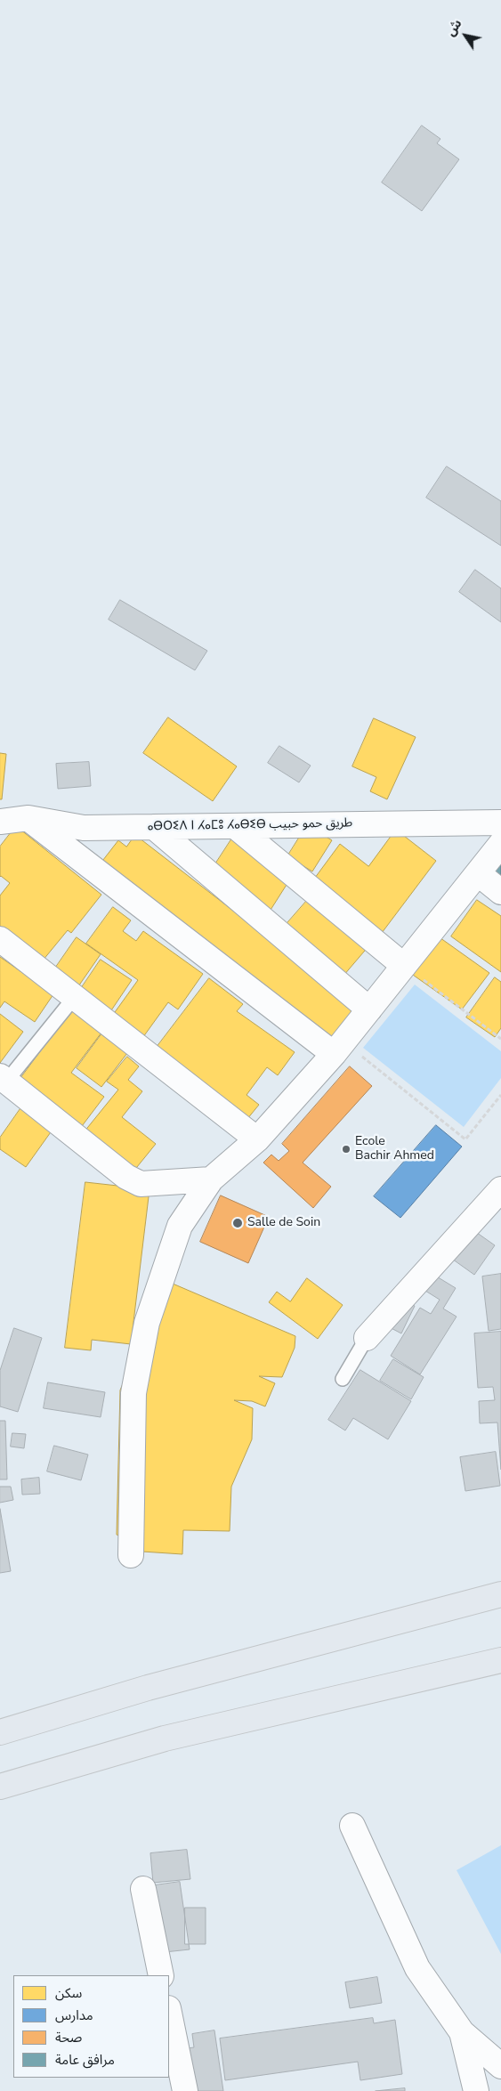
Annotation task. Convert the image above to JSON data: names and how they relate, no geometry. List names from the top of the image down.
{
  "streets": {
    "street": ["ⴰⴱⵔⵉⴷ ⵏ ⵃⴰⵎⵓ ⵃⴰⴱⵉⴱ طريق حمو حبيب"]
  },
  "places": ["Ecole Bachir Ahmed", "Salle de Soin"],
  "legend": [
    "سكن",
    "مدارس",
    "صحة",
    "مرافق عامة"
  ],
  "north": "top left"
}
